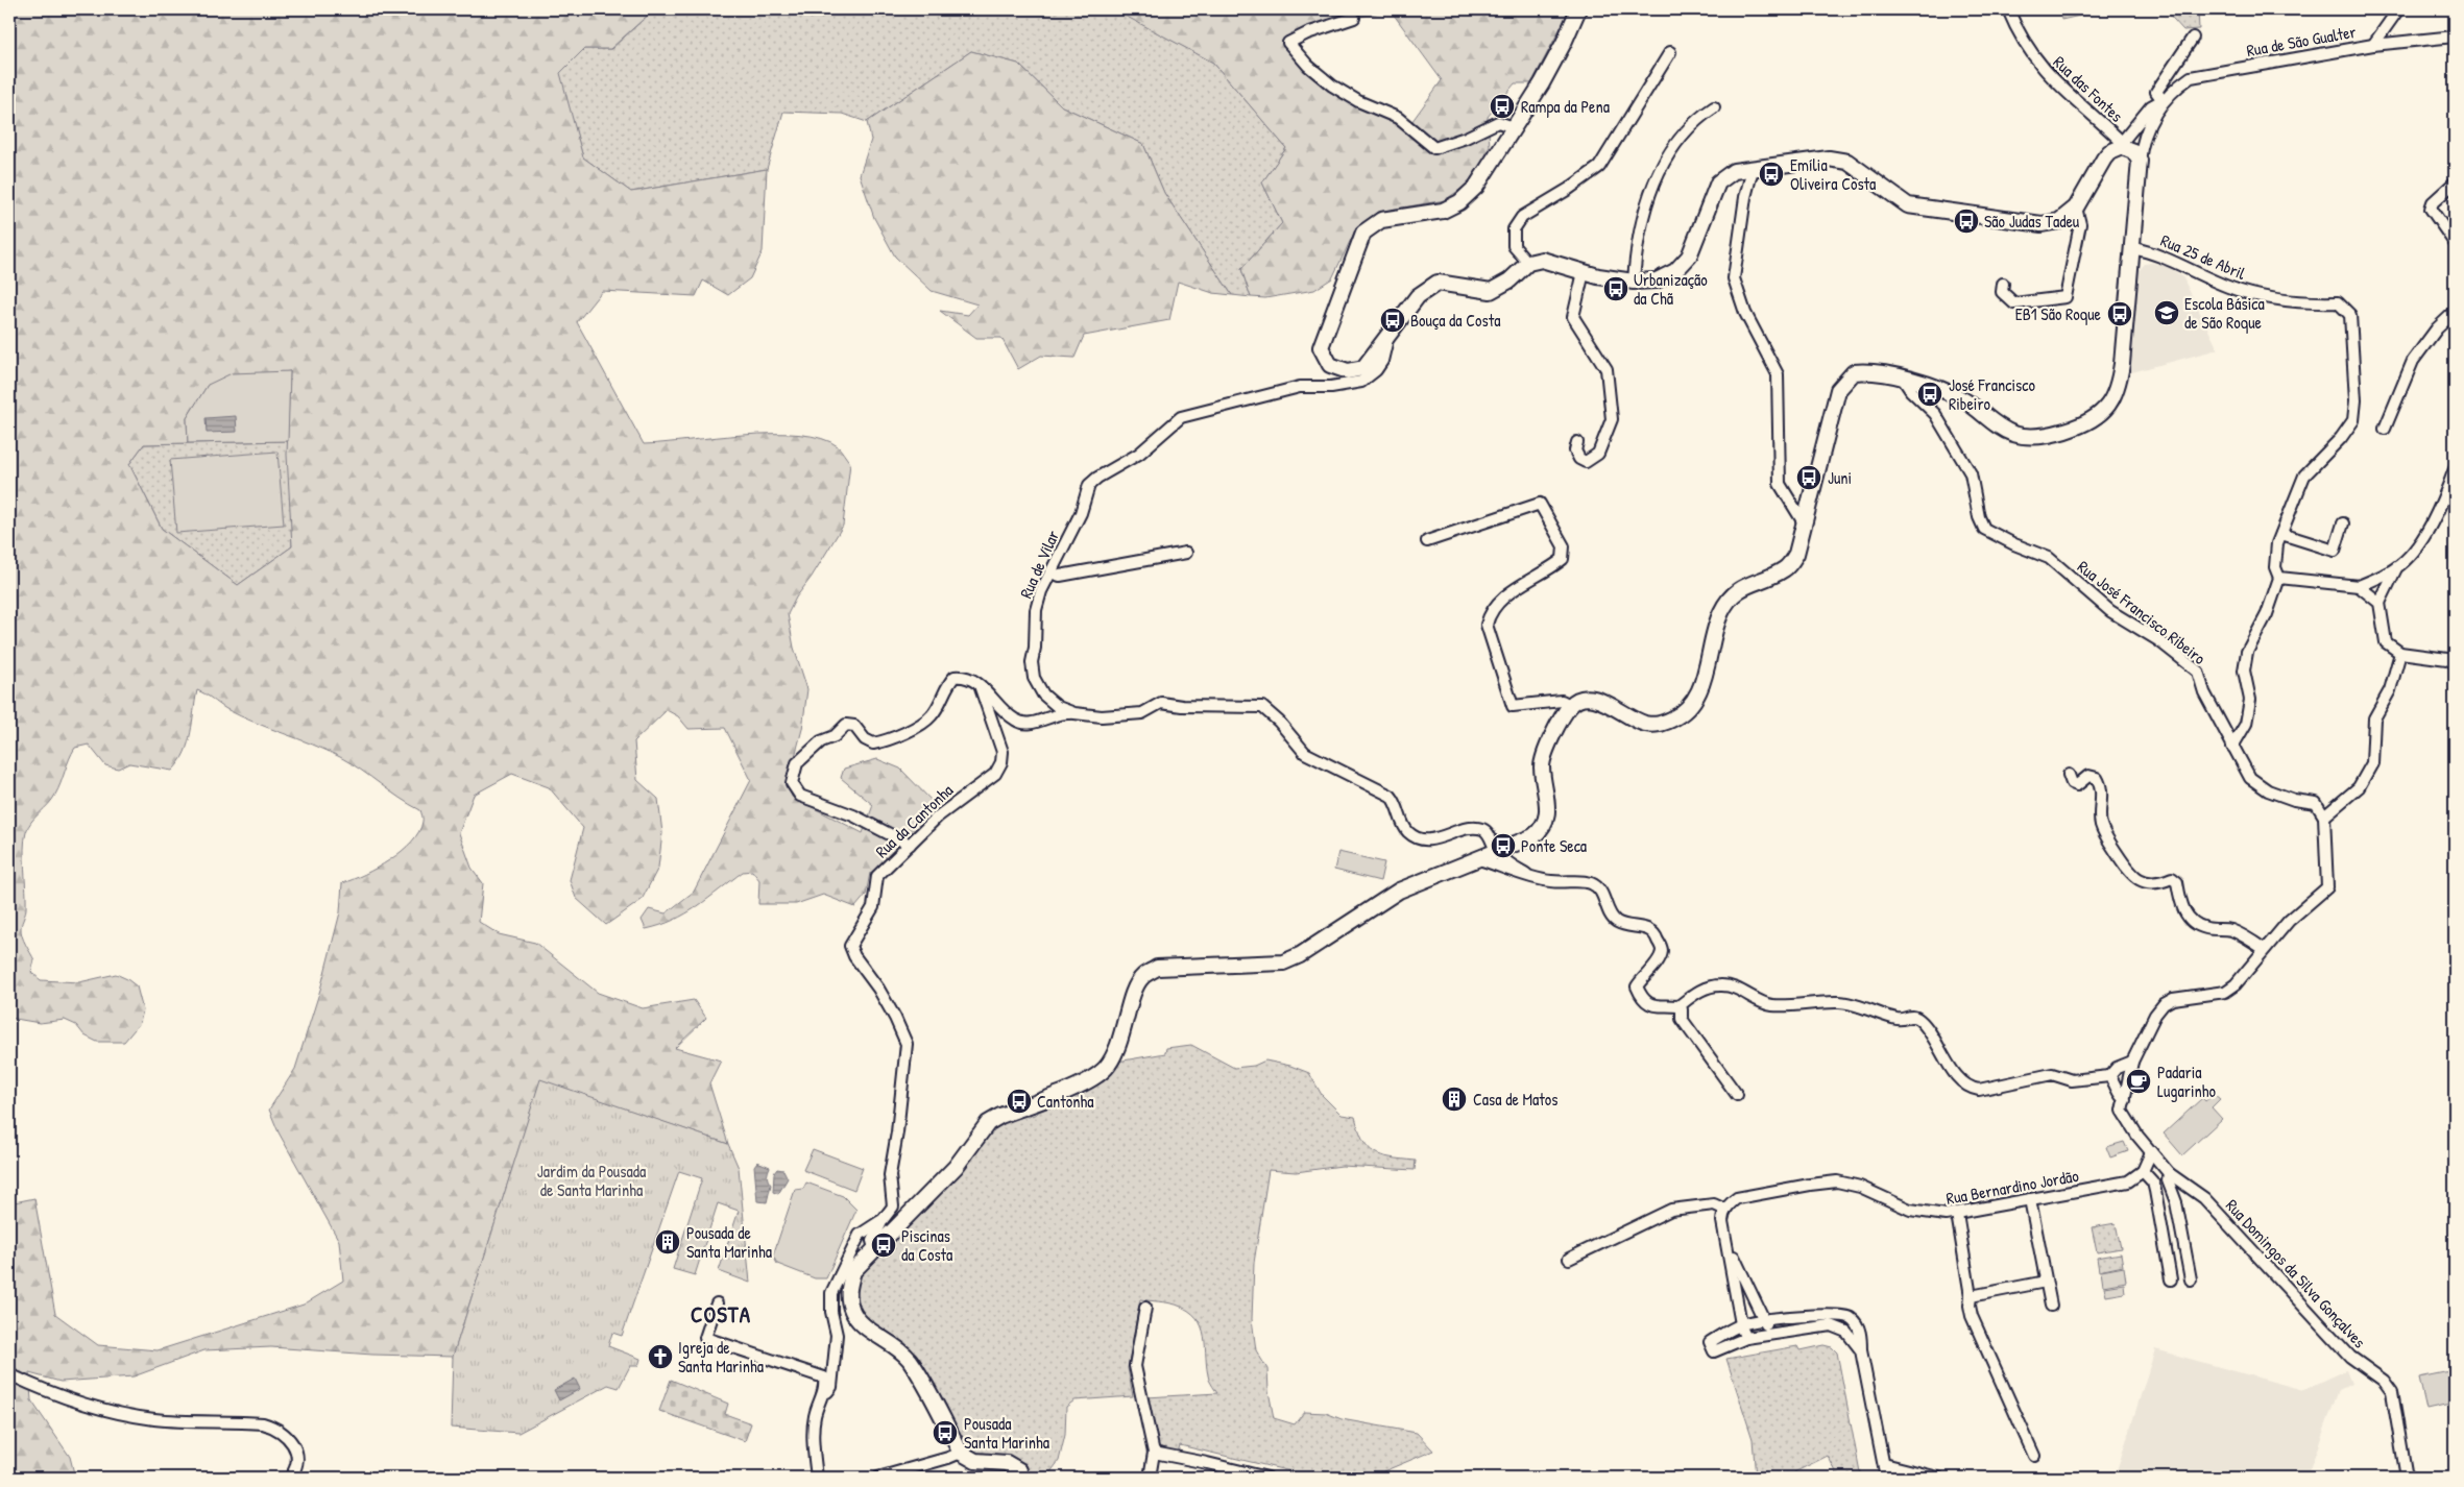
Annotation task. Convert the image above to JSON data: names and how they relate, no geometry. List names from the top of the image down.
{
  "streets": {
    "street": [
      "Rua de São Gualter",
      "Rua das Fontes",
      "Rua 25 de Abril",
      "Rua de Vilar",
      "Rua José Francisco Ribeiro",
      "Rua da Cantonha",
      "Rua Bernardino Jordão",
      "Rua Domingos da Silva Gonçalves"
    ]
  },
  "crossings": [
    ["Rua de São Gualter", "Rua das Fontes"],
    ["Rua 25 de Abril", "Rua José Francisco Ribeiro"]
  ],
  "districts": ["COSTA"],
  "parks": ["Jardim da Pousada de Santa Marinha"],
  "places": {
    "bus stop": [
      "Rampa da Pena",
      "Emília Oliveira Costa",
      "São Judas Tadeu",
      "Urbanização da Chã",
      "EB1 São Roque",
      "Bouça da Costa",
      "José Francisco Ribeiro",
      "Juni",
      "Ponte Seca",
      "Cantonha",
      "Piscinas da Costa",
      "Pousada Santa Marinha"
    ],
    "school or university": ["Escola Básica de São Roque"],
    "cafe": ["Padaria Lugarinho"],
    "building": ["Casa de Matos", "Pousada de Santa Marinha"],
    "church": ["Igreja de Santa Marinha"]
  }
}
